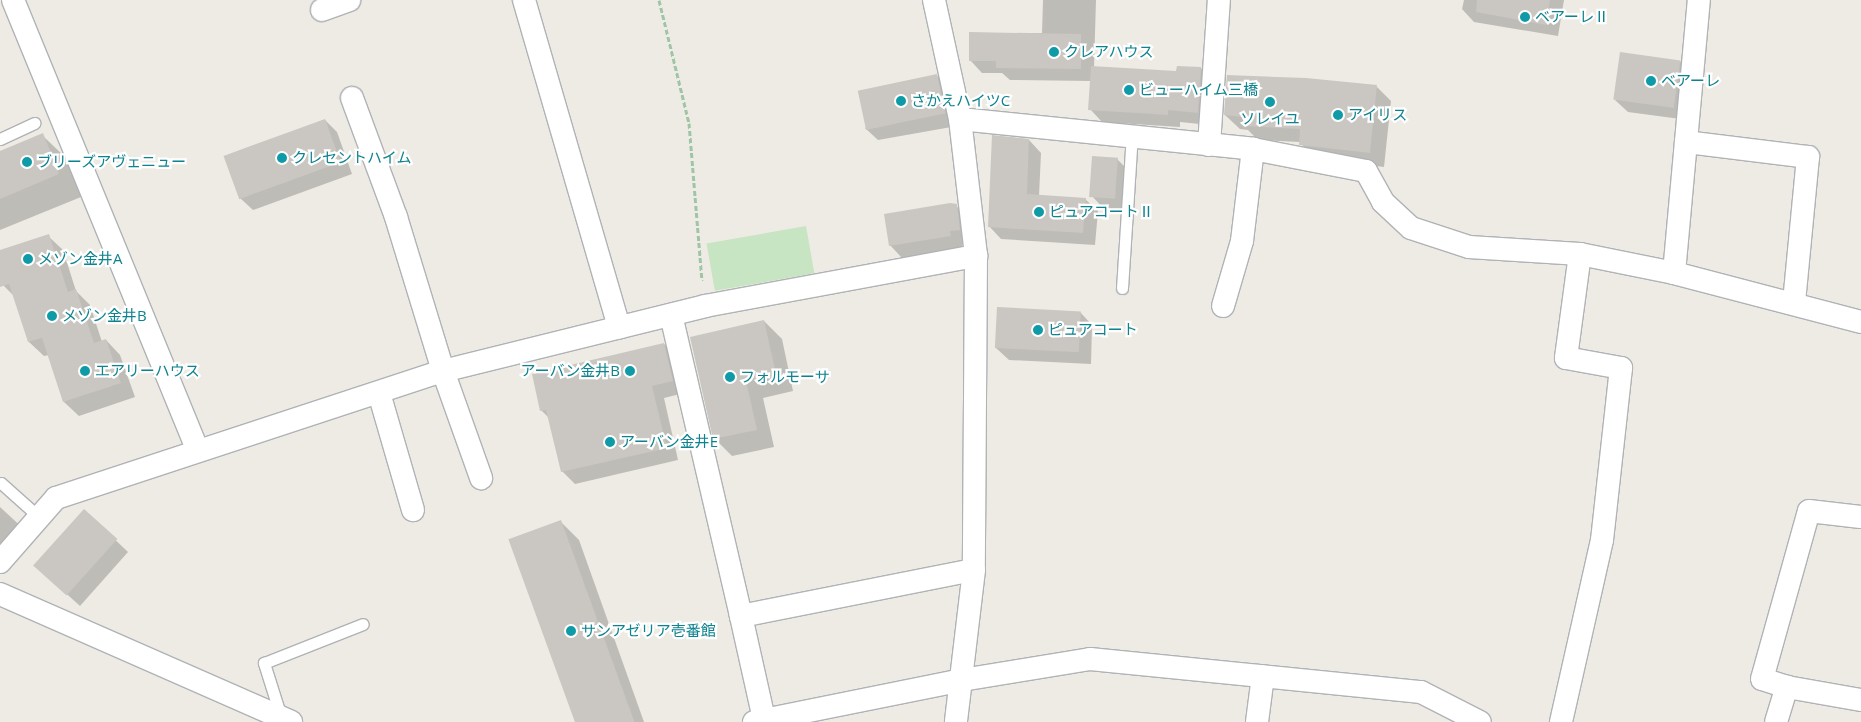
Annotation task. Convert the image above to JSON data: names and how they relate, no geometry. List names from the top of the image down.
{
  "places": [
    "ベアーレⅡ",
    "クレアハウス",
    "ベアーレ",
    "ビューハイム三橋",
    "さかえハイツC",
    "ソレイユ",
    "アイリス",
    "クレセントハイム",
    "ブリーズアヴェニュー",
    "ピュアコートⅡ",
    "メゾン金井A",
    "メゾン金井B",
    "ピュアコート",
    "エアリーハウス",
    "アーバン金井B",
    "フォルモーサ",
    "アーバン金井E",
    "サンアゼリア壱番館"
  ]
}
